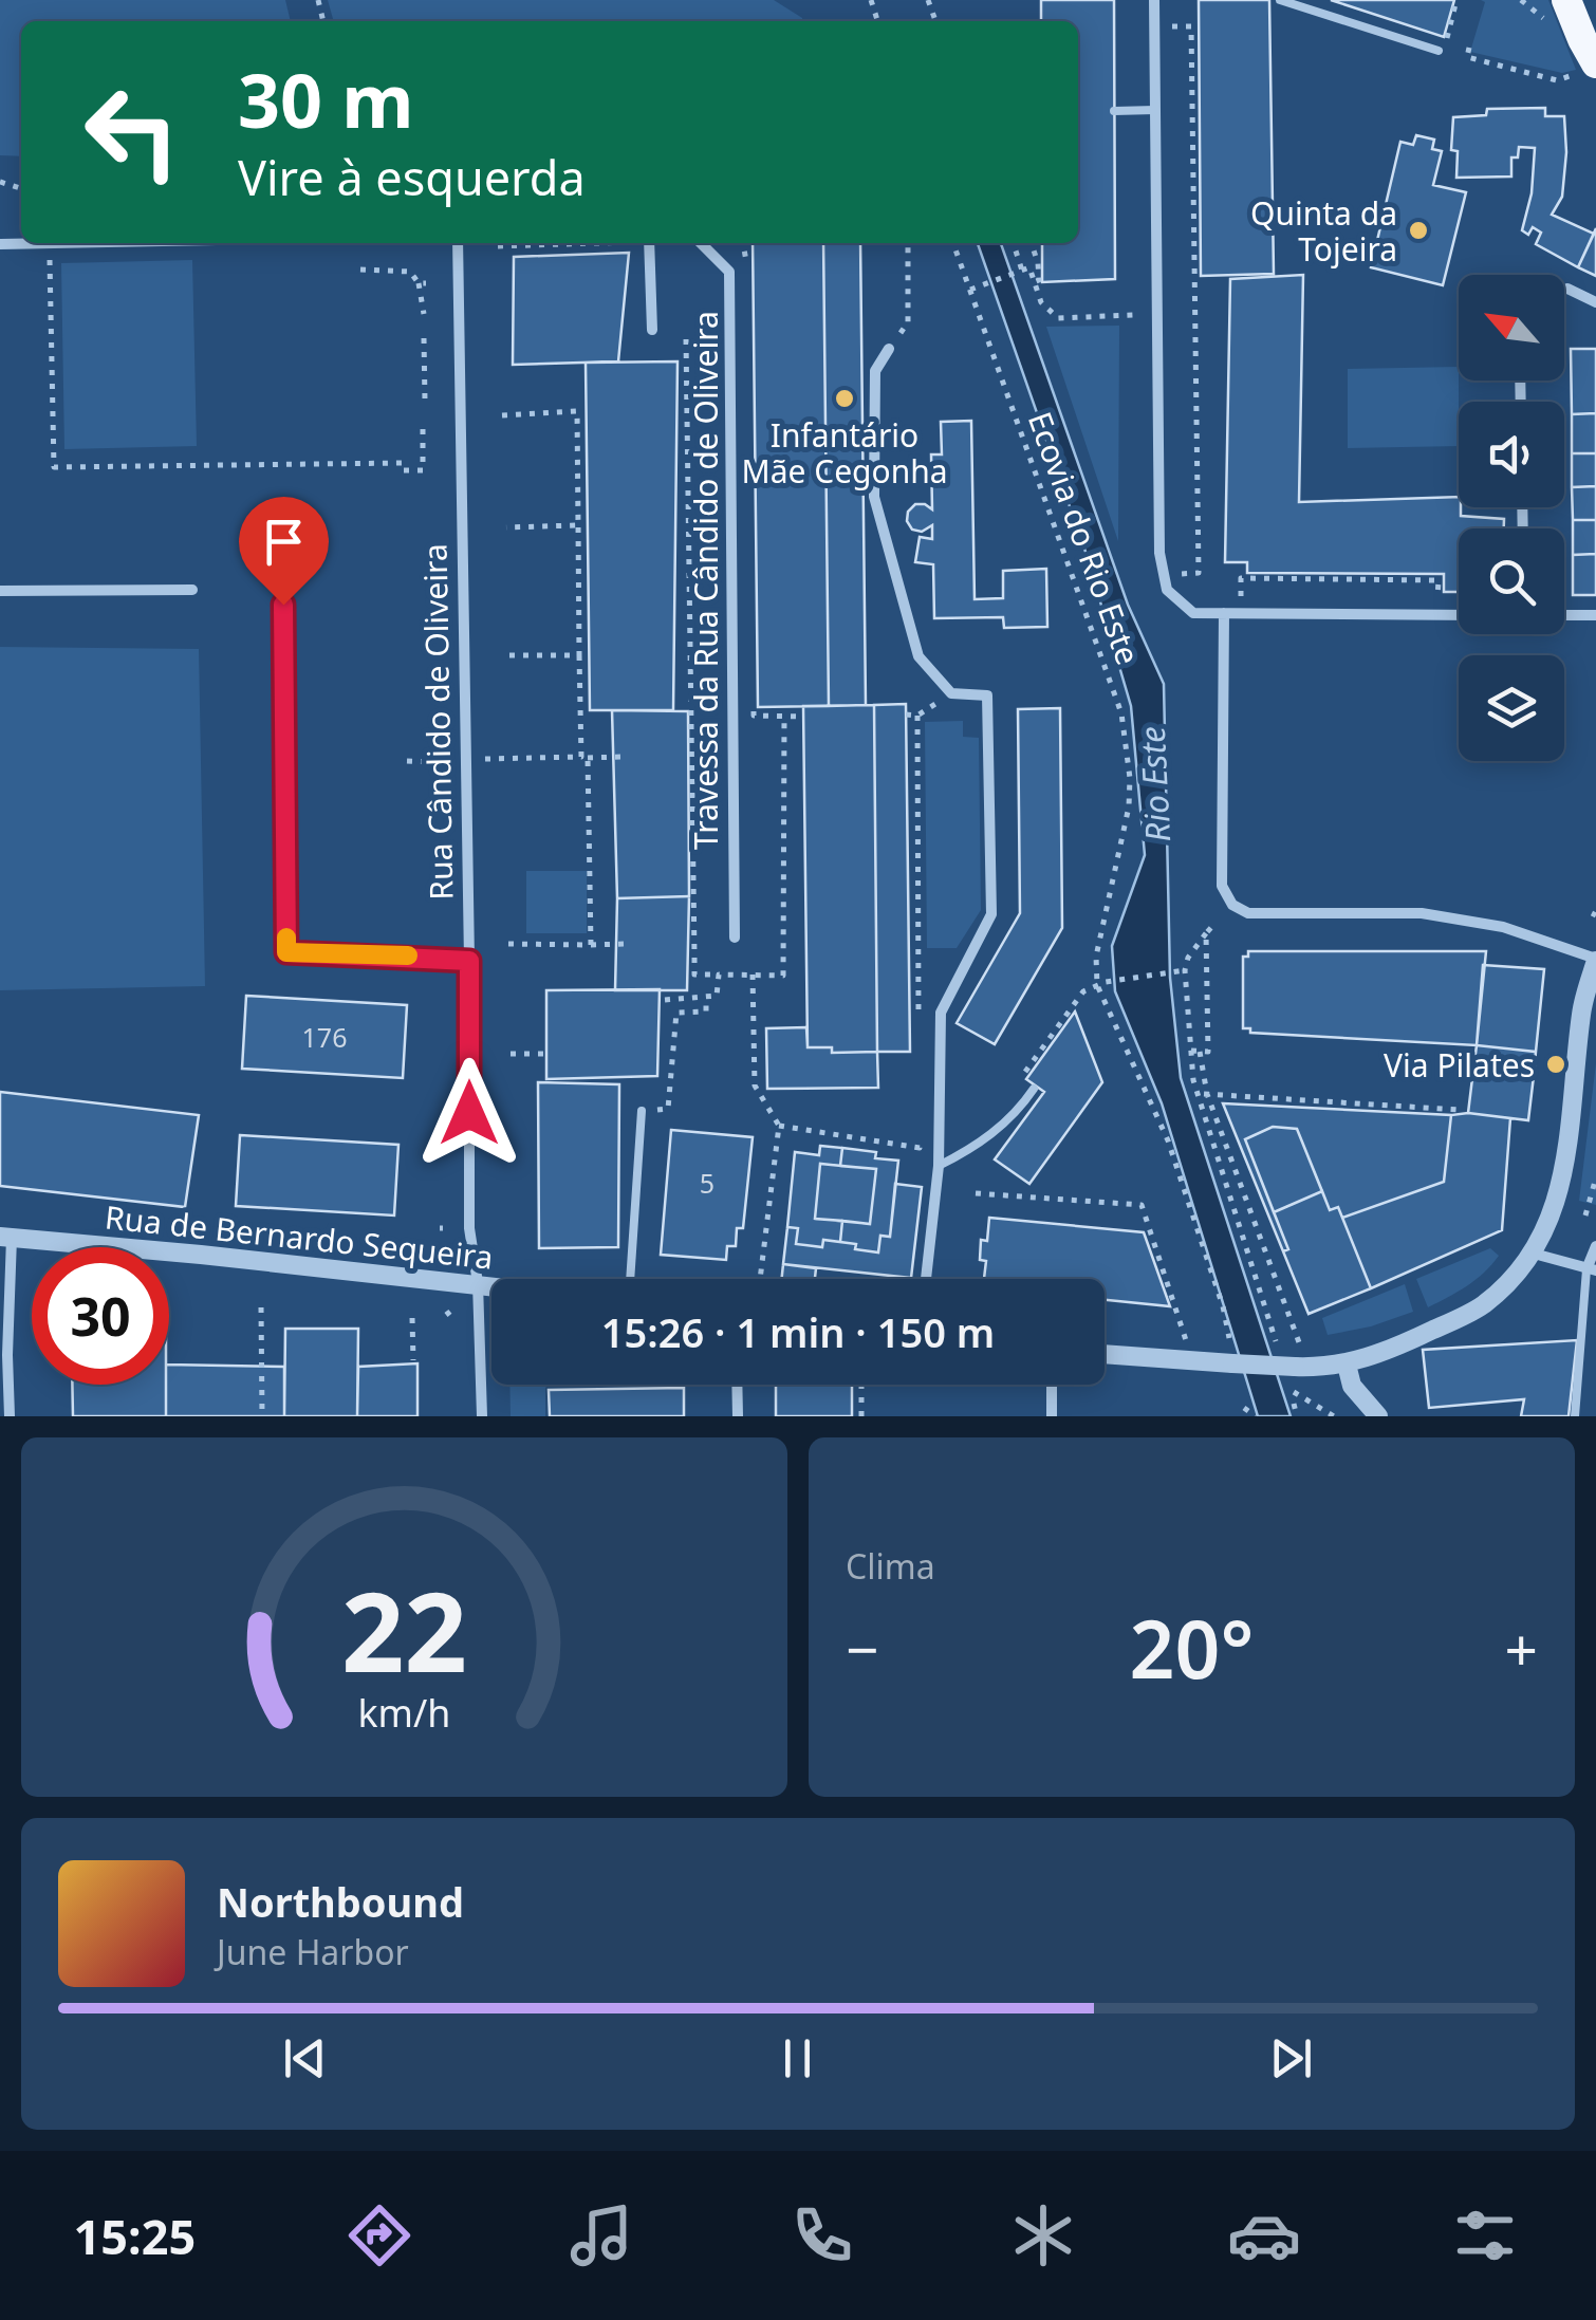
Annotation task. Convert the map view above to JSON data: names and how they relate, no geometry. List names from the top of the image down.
{
  "streets": {
    "street": ["Travessa da Rua Cândido de Oliveira", "Rua Cândido de Oliveira", "Rua de Bernardo Sequeira"],
    "path": ["Ecovia do Rio Este"]
  },
  "crossings": [
    ["Rua Cândido de Oliveira", "Rua de Bernardo Sequeira"]
  ],
  "water": ["Rio Este"],
  "places": ["Quinta da Tojeira", "Infantário Mãe Cegonha", "Via Pilates"],
  "house_numbers": ["176", "5"],
  "north": "top left",
  "page": {
    "turn": ["30 m", "Vire à esquerda"],
    "limit": "30",
    "trip": "15:26 · 1 min · 150 m",
    "tile": "Clima",
    "heat": ["−", "20°", "+"],
    "song": ["Northbound", "June Harbor"],
    "tabs": "15:25",
    "gauge": ["22", "km/h"]
  }
}
